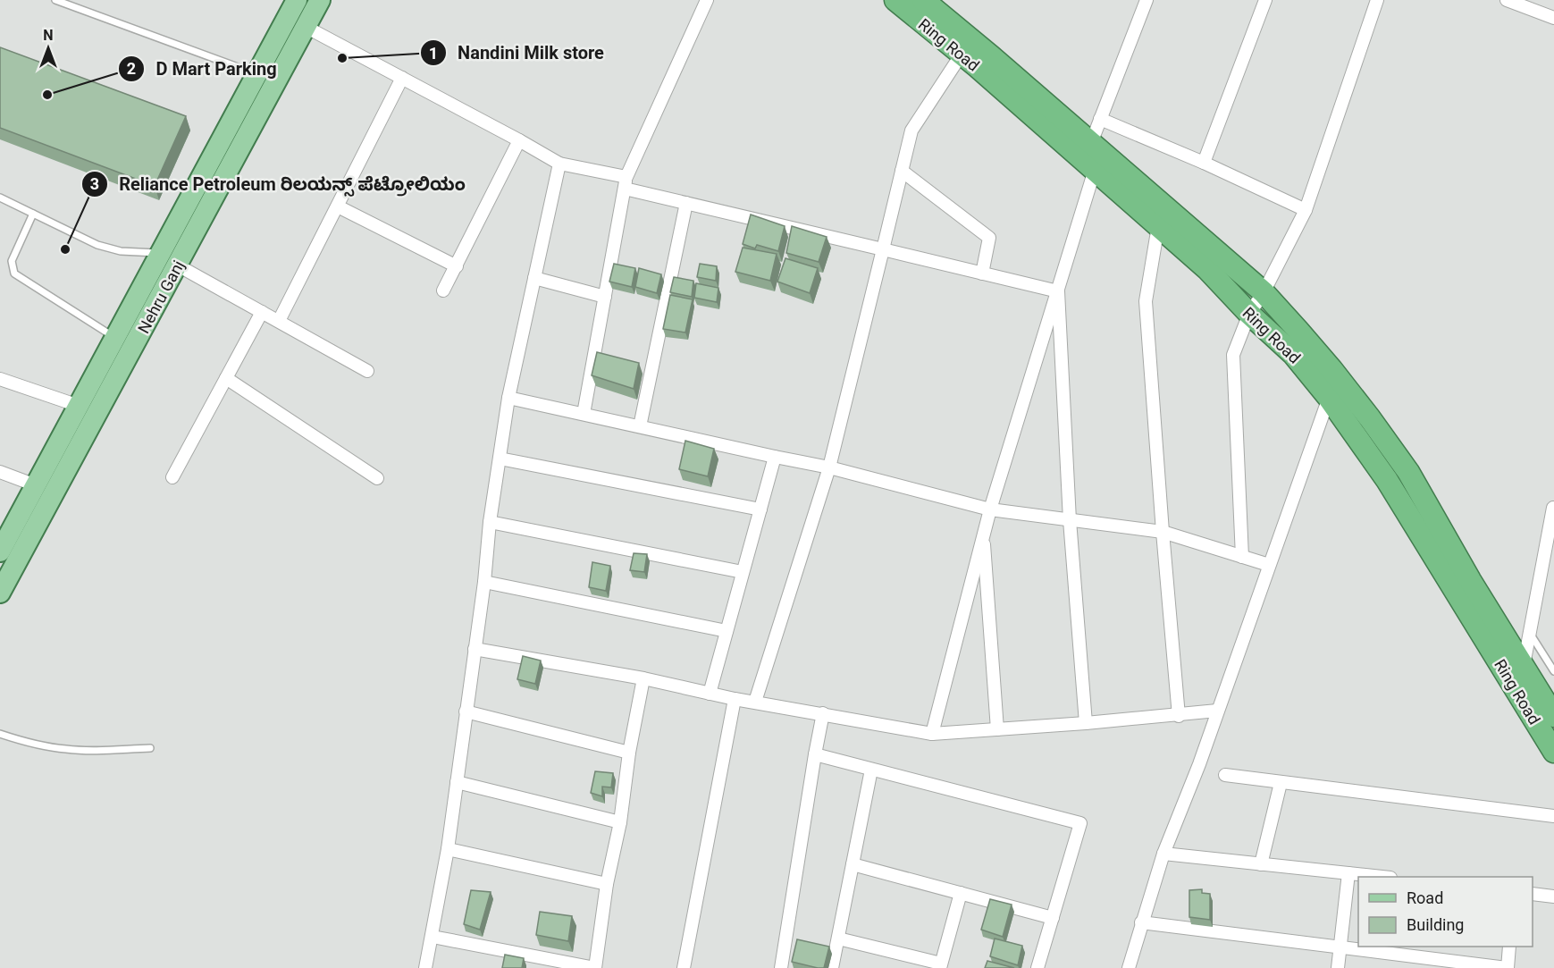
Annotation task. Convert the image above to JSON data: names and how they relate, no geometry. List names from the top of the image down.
{
  "streets": {
    "highway": ["Ring Road"],
    "main road": ["Nehru Ganj"]
  },
  "places": ["Nandini Milk store", "D Mart Parking", "Reliance Petroleum ರಿಲಯನ್ಸ್ ಪೆಟ್ರೋಲಿಯಂ"],
  "legend": ["Road", "Building"],
  "north": "top"
}
